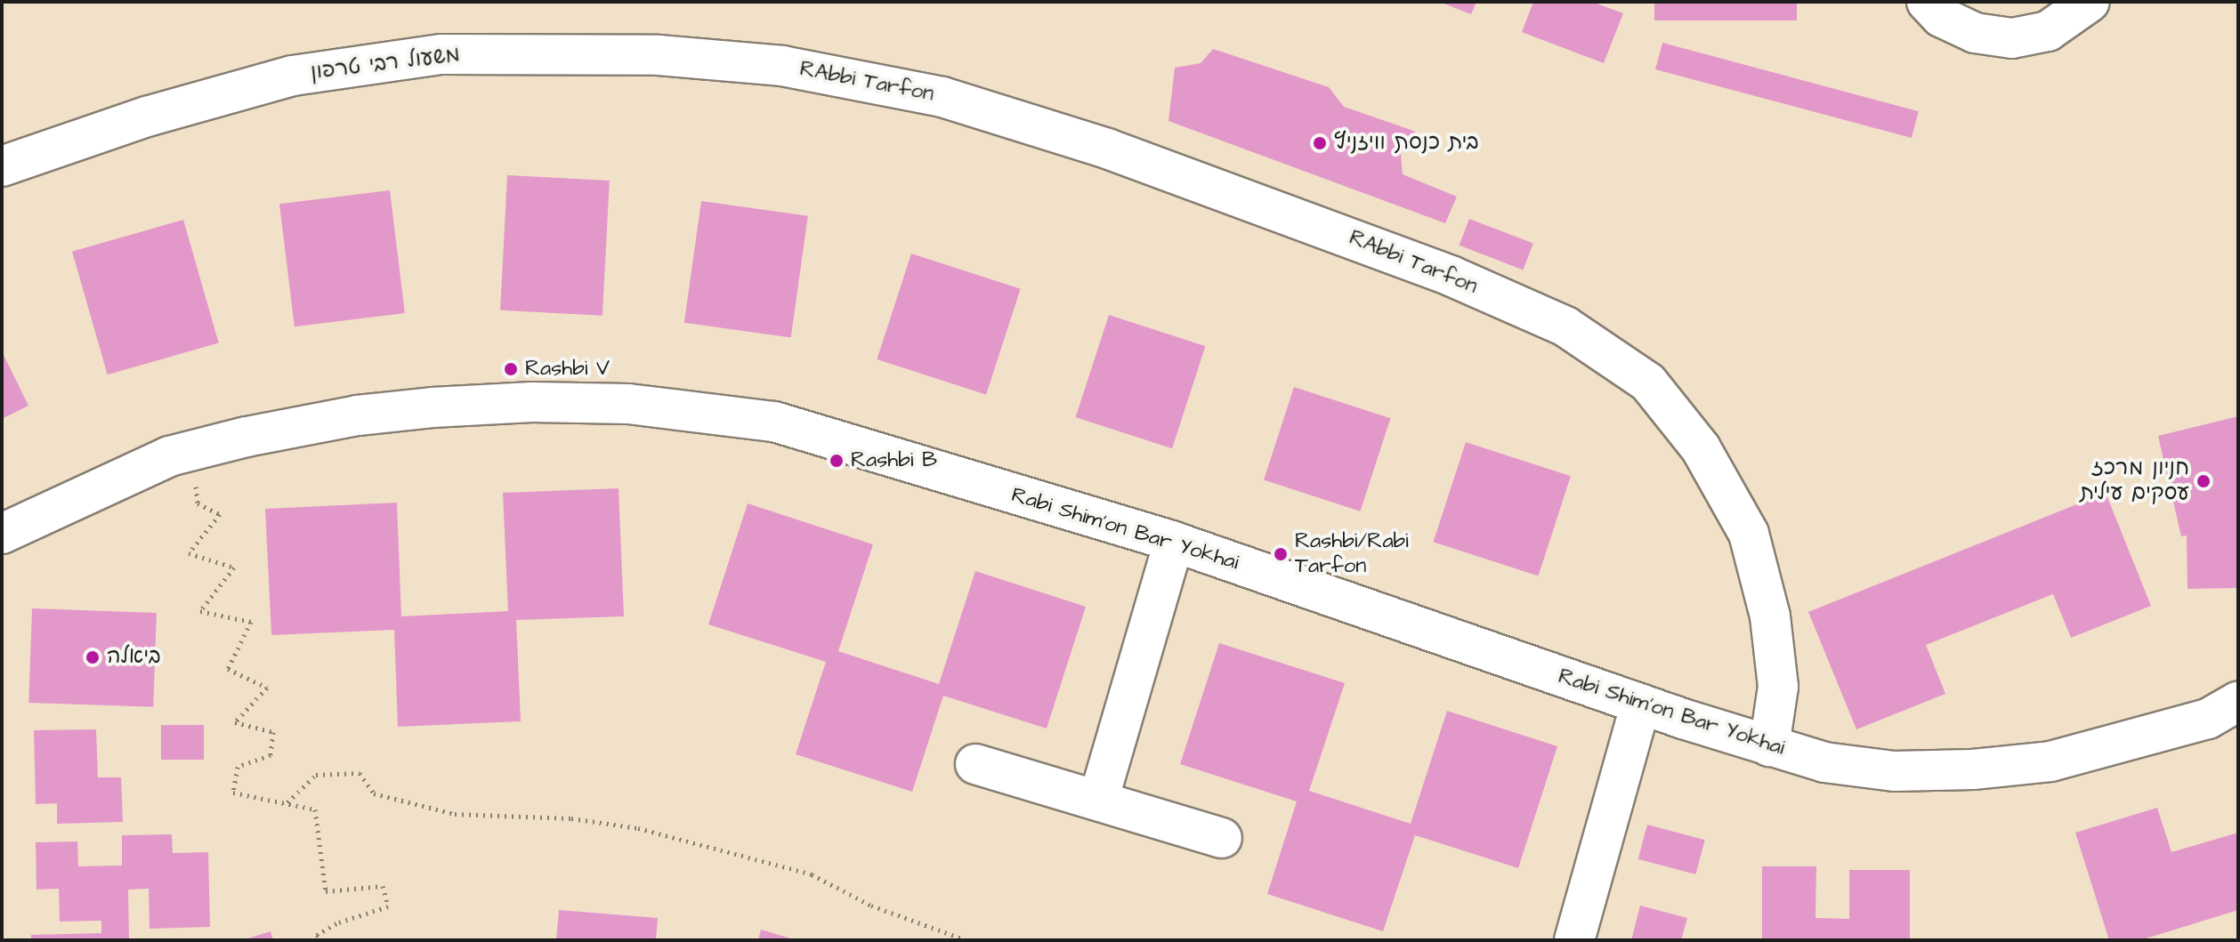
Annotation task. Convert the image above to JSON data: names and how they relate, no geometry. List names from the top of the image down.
{
  "streets": {
    "street": ["משעול רבי טרפון", "RAbbi Tarfon", "Rabi Shim'on Bar Yokhai"]
  },
  "crossings": [
    ["משעול רבי טרפון", "RAbbi Tarfon"],
    ["RAbbi Tarfon", "Rabi Shim'on Bar Yokhai"]
  ],
  "places": [
    "בית כנסת וויזניץ",
    "Rashbi V",
    "Rashbi B",
    "חניון מרכז עסקים עילית",
    "Rashbi/Rabi Tarfon",
    "ביאלה"
  ]
}
